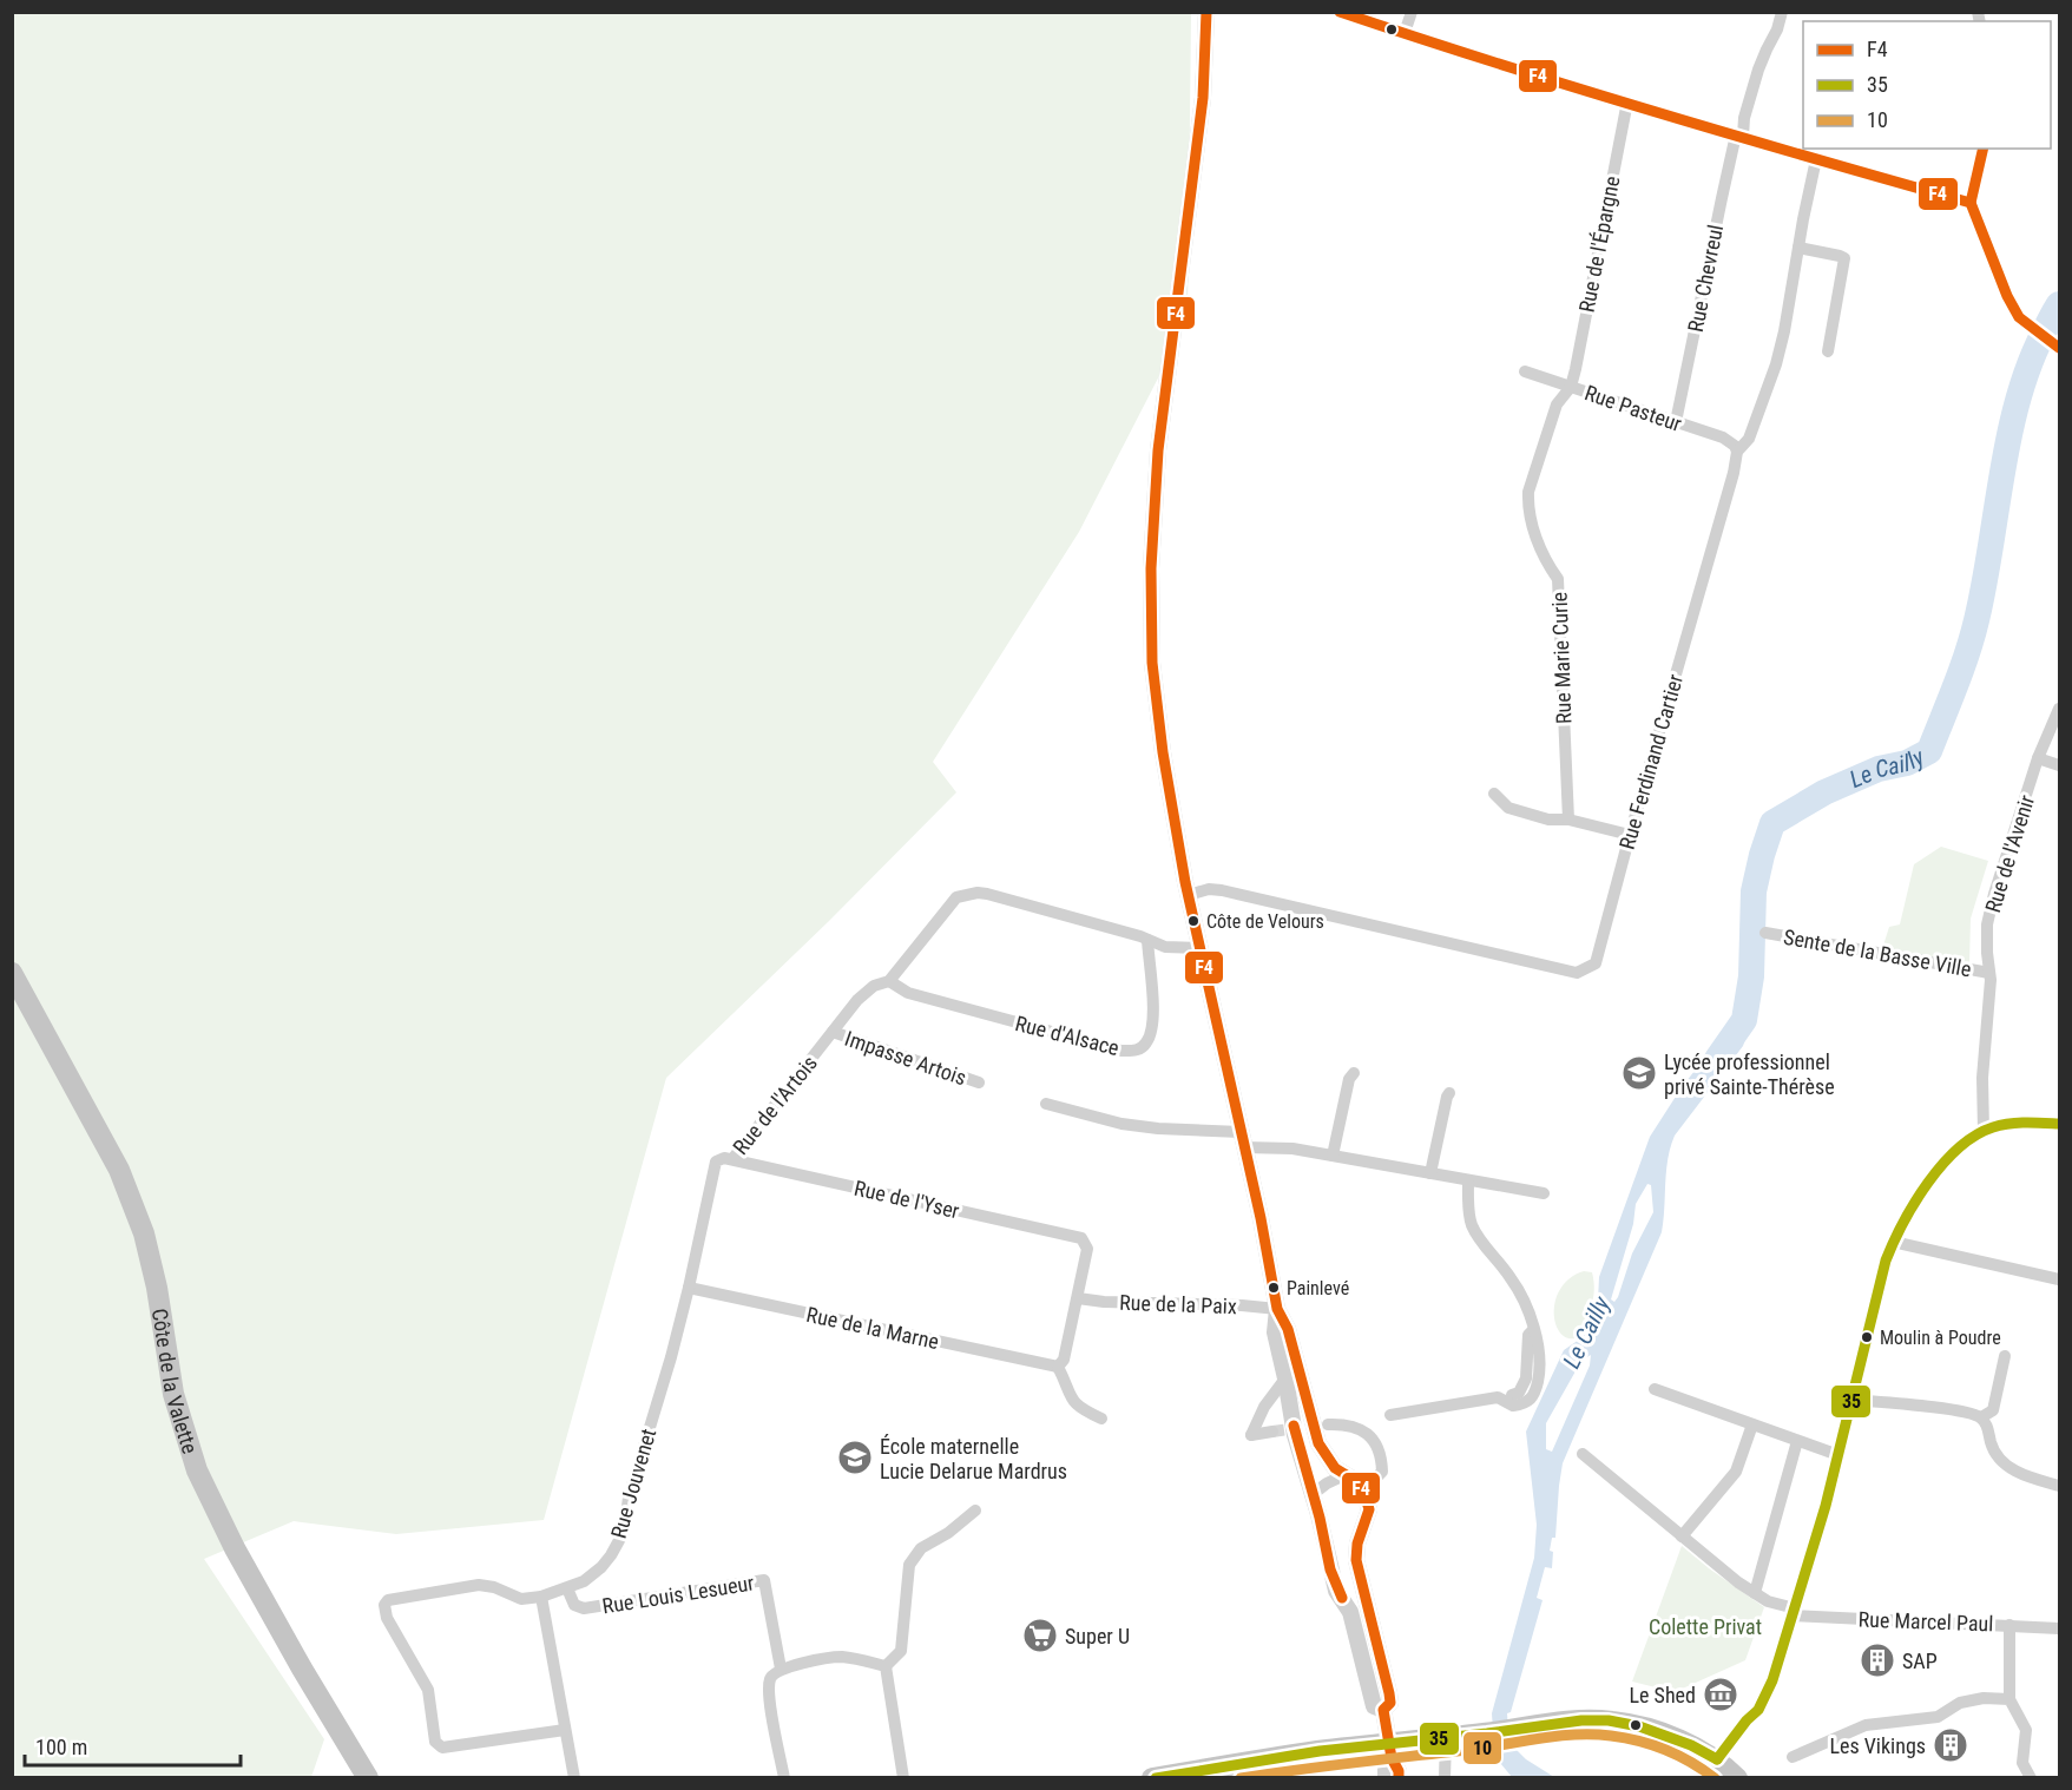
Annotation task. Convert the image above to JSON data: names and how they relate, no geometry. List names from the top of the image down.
{
  "streets": {
    "main road": ["Côte de la Valette"],
    "street": [
      "Rue de l'Épargne",
      "Rue Chevreul",
      "Rue Pasteur",
      "Rue Marie Curie",
      "Rue Ferdinand Cartier",
      "Rue de l'Avenir",
      "Sente de la Basse Ville",
      "Rue d'Alsace",
      "Impasse Artois",
      "Rue de l'Artois",
      "Rue de l'Yser",
      "Rue de la Paix",
      "Rue de la Marne",
      "Rue Jouvenet",
      "Rue Louis Lesueur",
      "Rue Marcel Paul"
    ]
  },
  "crossings": [
    ["Rue de l'Épargne", "Rue Pasteur"],
    ["Rue de l'Épargne", "Rue Marie Curie"],
    ["Rue Chevreul", "Rue Pasteur"],
    ["Rue Pasteur", "Rue Marie Curie"],
    ["Rue Pasteur", "Rue Ferdinand Cartier"],
    ["Rue de l'Avenir", "Sente de la Basse Ville"],
    ["Rue d'Alsace", "Rue de l'Artois"],
    ["Impasse Artois", "Rue de l'Artois"],
    ["Rue de l'Artois", "Rue de l'Yser"],
    ["Rue de l'Artois", "Rue de la Marne"],
    ["Rue de l'Artois", "Rue Jouvenet"],
    ["Rue de l'Yser", "Rue de la Paix"],
    ["Rue Jouvenet", "Rue Louis Lesueur"]
  ],
  "water": ["Le Cailly"],
  "parks": ["Colette Privat"],
  "places": {
    "other": ["Côte de Velours", "Painlevé", "Moulin à Poudre"],
    "school or university": ["Lycée professionnel privé Sainte-Thérèse", "École maternelle Lucie Delarue Mardrus"],
    "supermarket": ["Super U"],
    "building": ["SAP", "Les Vikings"],
    "museum": ["Le Shed"]
  },
  "lines": ["transit line F4", "transit line 35", "transit line 10"],
  "legend": ["F4", "35", "10"],
  "scale_bar": "100 m"
}
